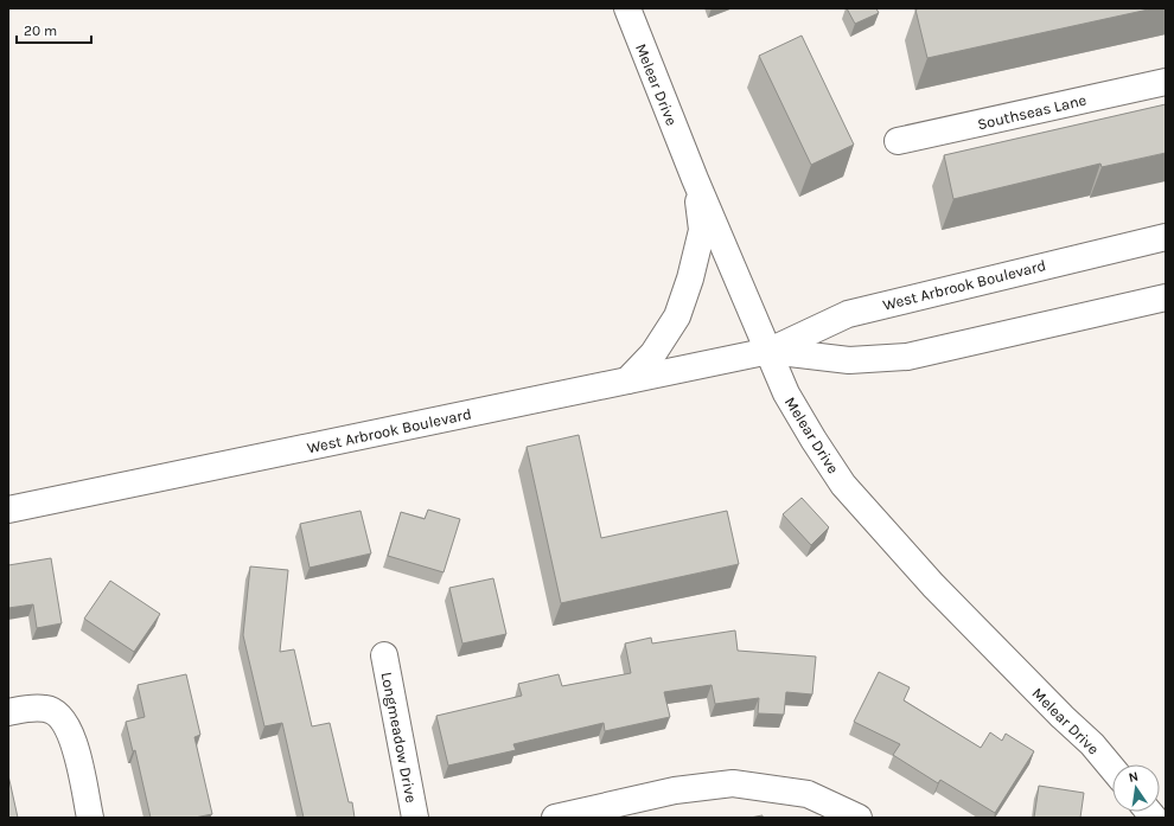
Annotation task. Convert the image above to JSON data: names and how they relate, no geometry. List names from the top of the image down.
{
  "streets": {
    "street": [
      "Melear Drive",
      "Southseas Lane",
      "West Arbrook Boulevard",
      "Longmeadow Drive"
    ]
  },
  "crossings": [
    ["Melear Drive", "West Arbrook Boulevard"]
  ],
  "scale_bar": "20 m",
  "north": "top"
}
